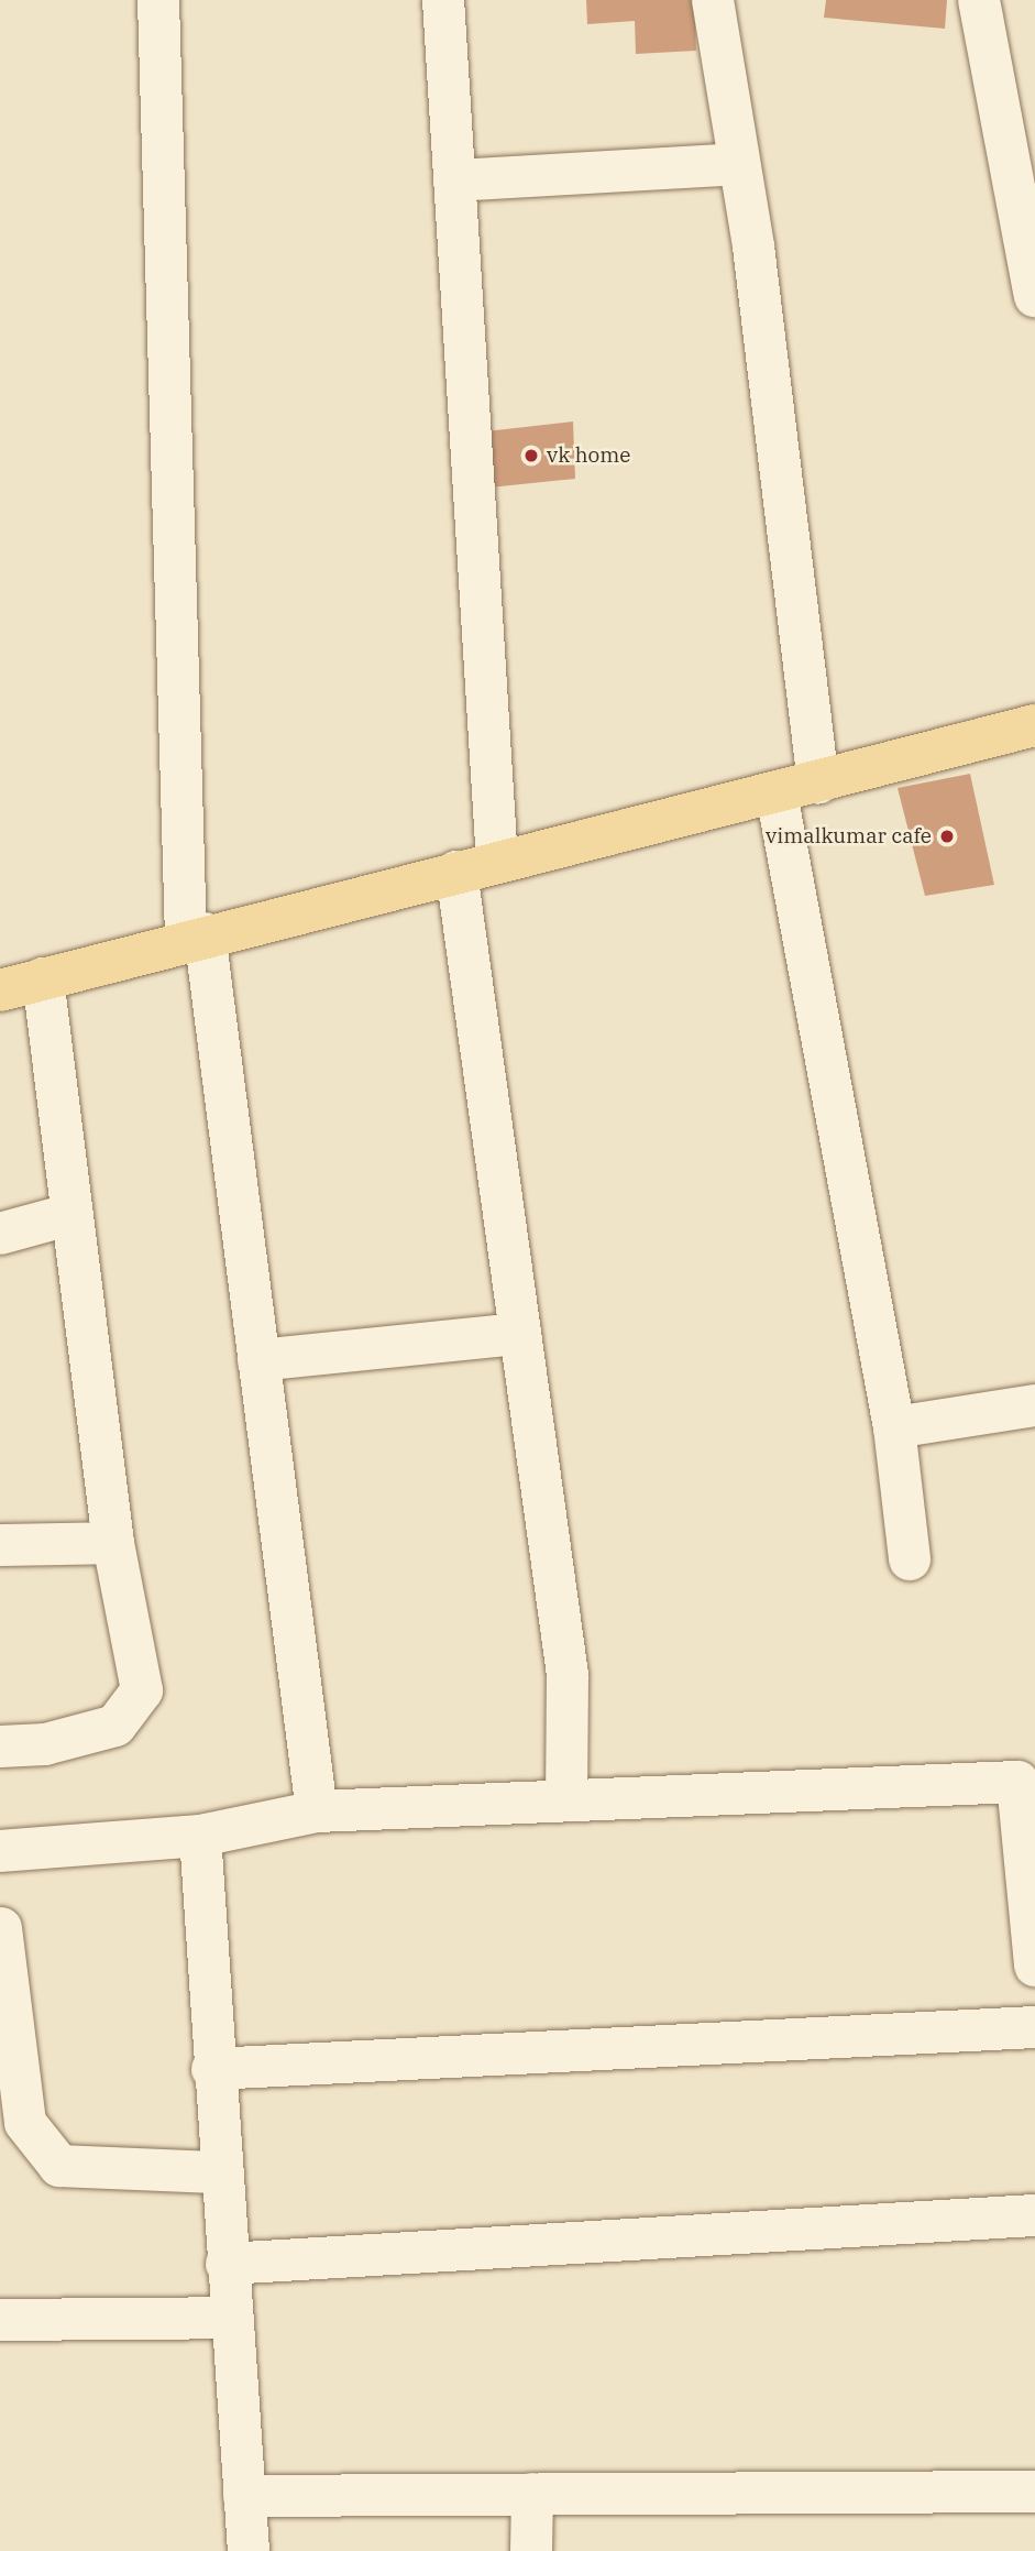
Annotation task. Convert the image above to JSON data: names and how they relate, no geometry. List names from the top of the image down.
{
  "places": ["vk home", "vimalkumar cafe"]
}
